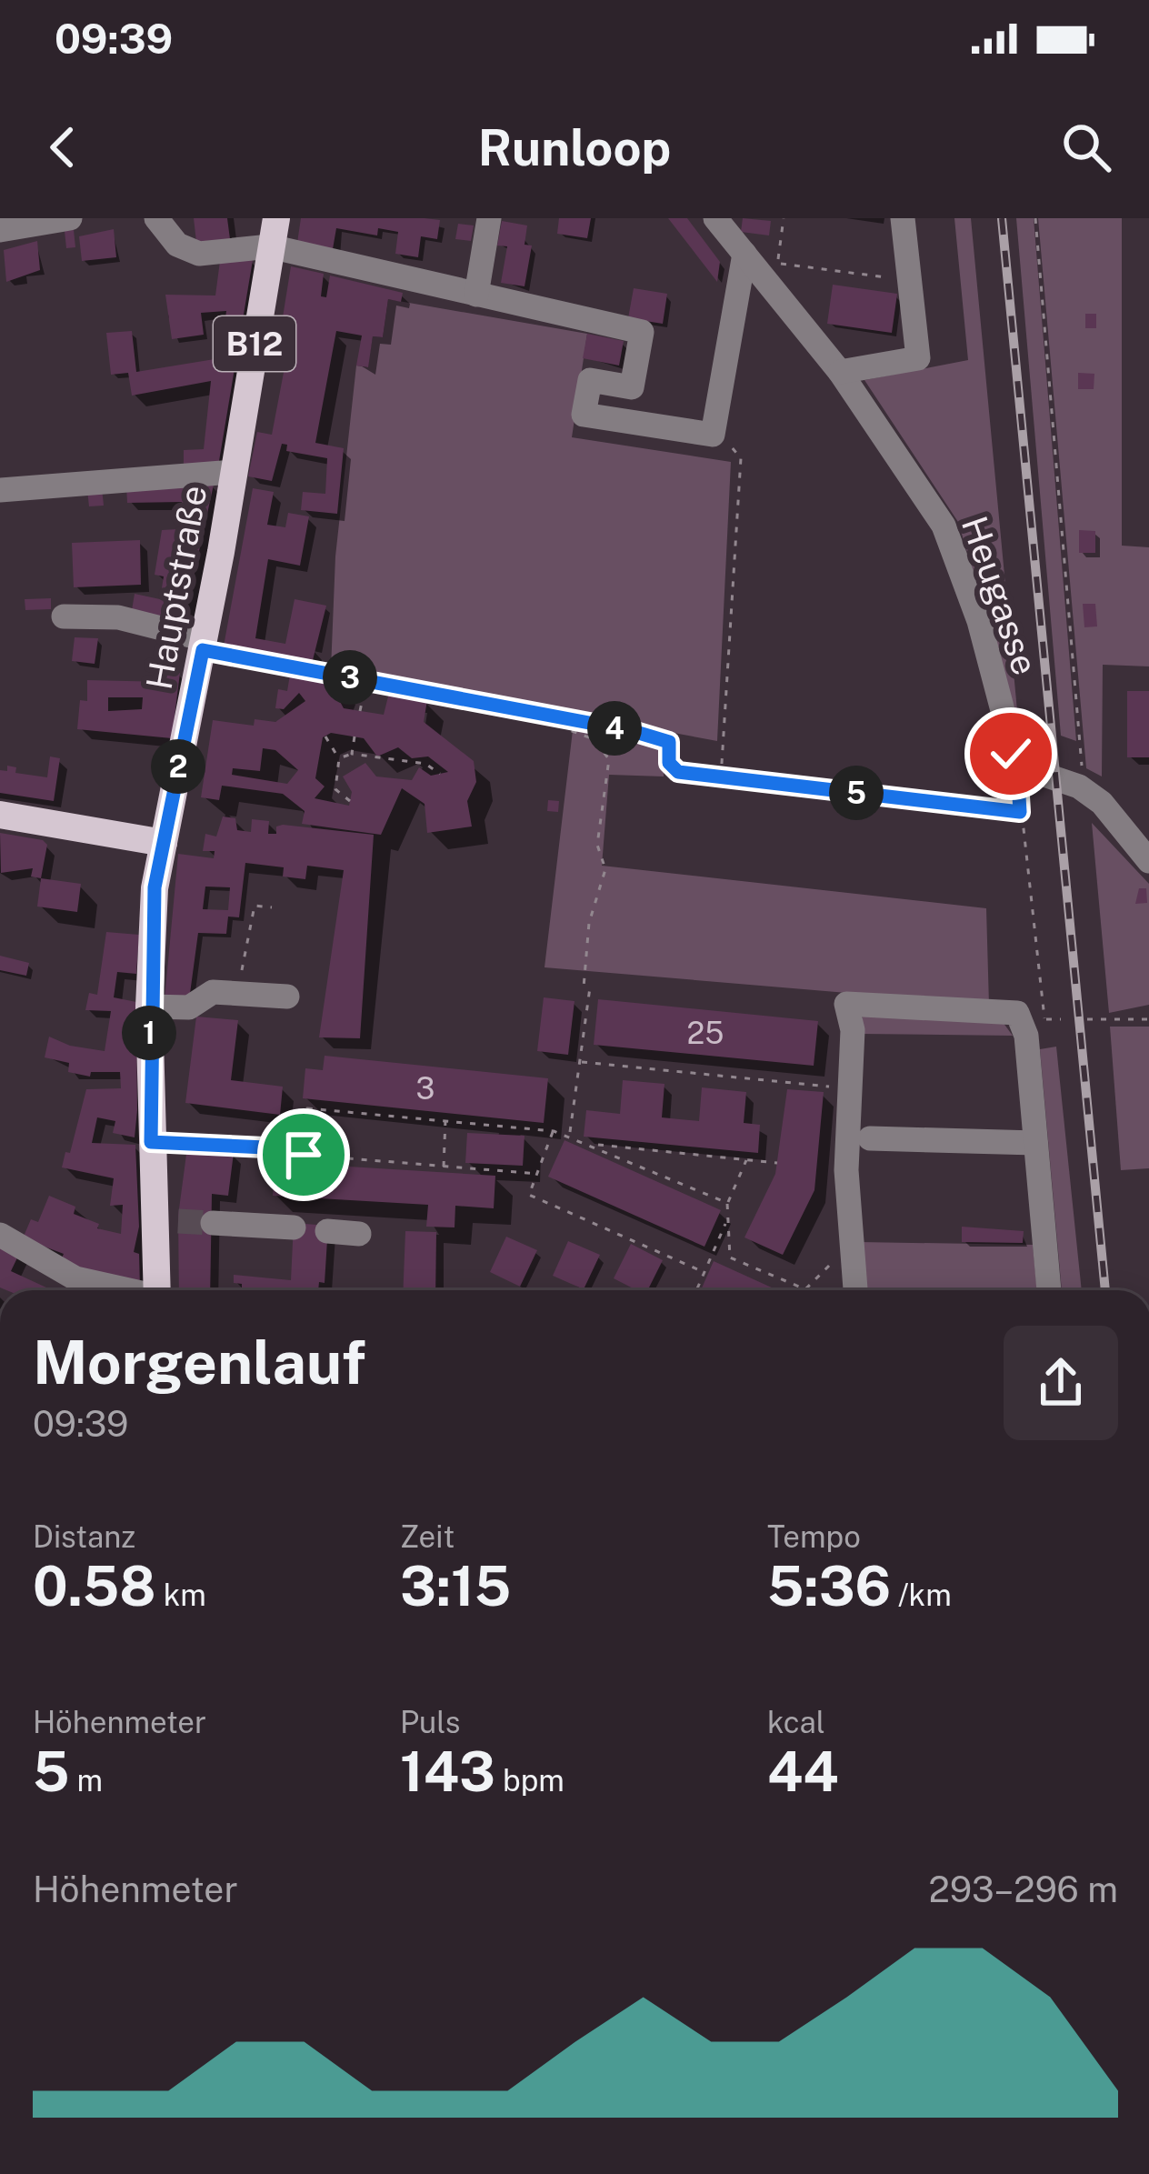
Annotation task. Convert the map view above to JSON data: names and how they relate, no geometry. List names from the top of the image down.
{
  "streets": {
    "main road": ["B12", "Hauptstraße"],
    "street": ["Heugasse"]
  },
  "crossings": [
    ["B12", "Hauptstraße"]
  ],
  "house_numbers": ["25", "3"],
  "page": {
    "status": "09:39",
    "header": "Runloop",
    "pins": [
      "3",
      "4",
      "2",
      "5",
      "1"
    ],
    "heading": ["Morgenlauf", "09:39"],
    "stats": [
      ["Distanz", "0.58 km"],
      ["Zeit", "3:15"],
      ["Tempo", "5:36 /km"],
      ["Höhenmeter", "5 m"],
      ["Puls", "143 bpm"],
      ["kcal", "44"]
    ],
    "chart": ["Höhenmeter", "293–296 m"]
  }
}
